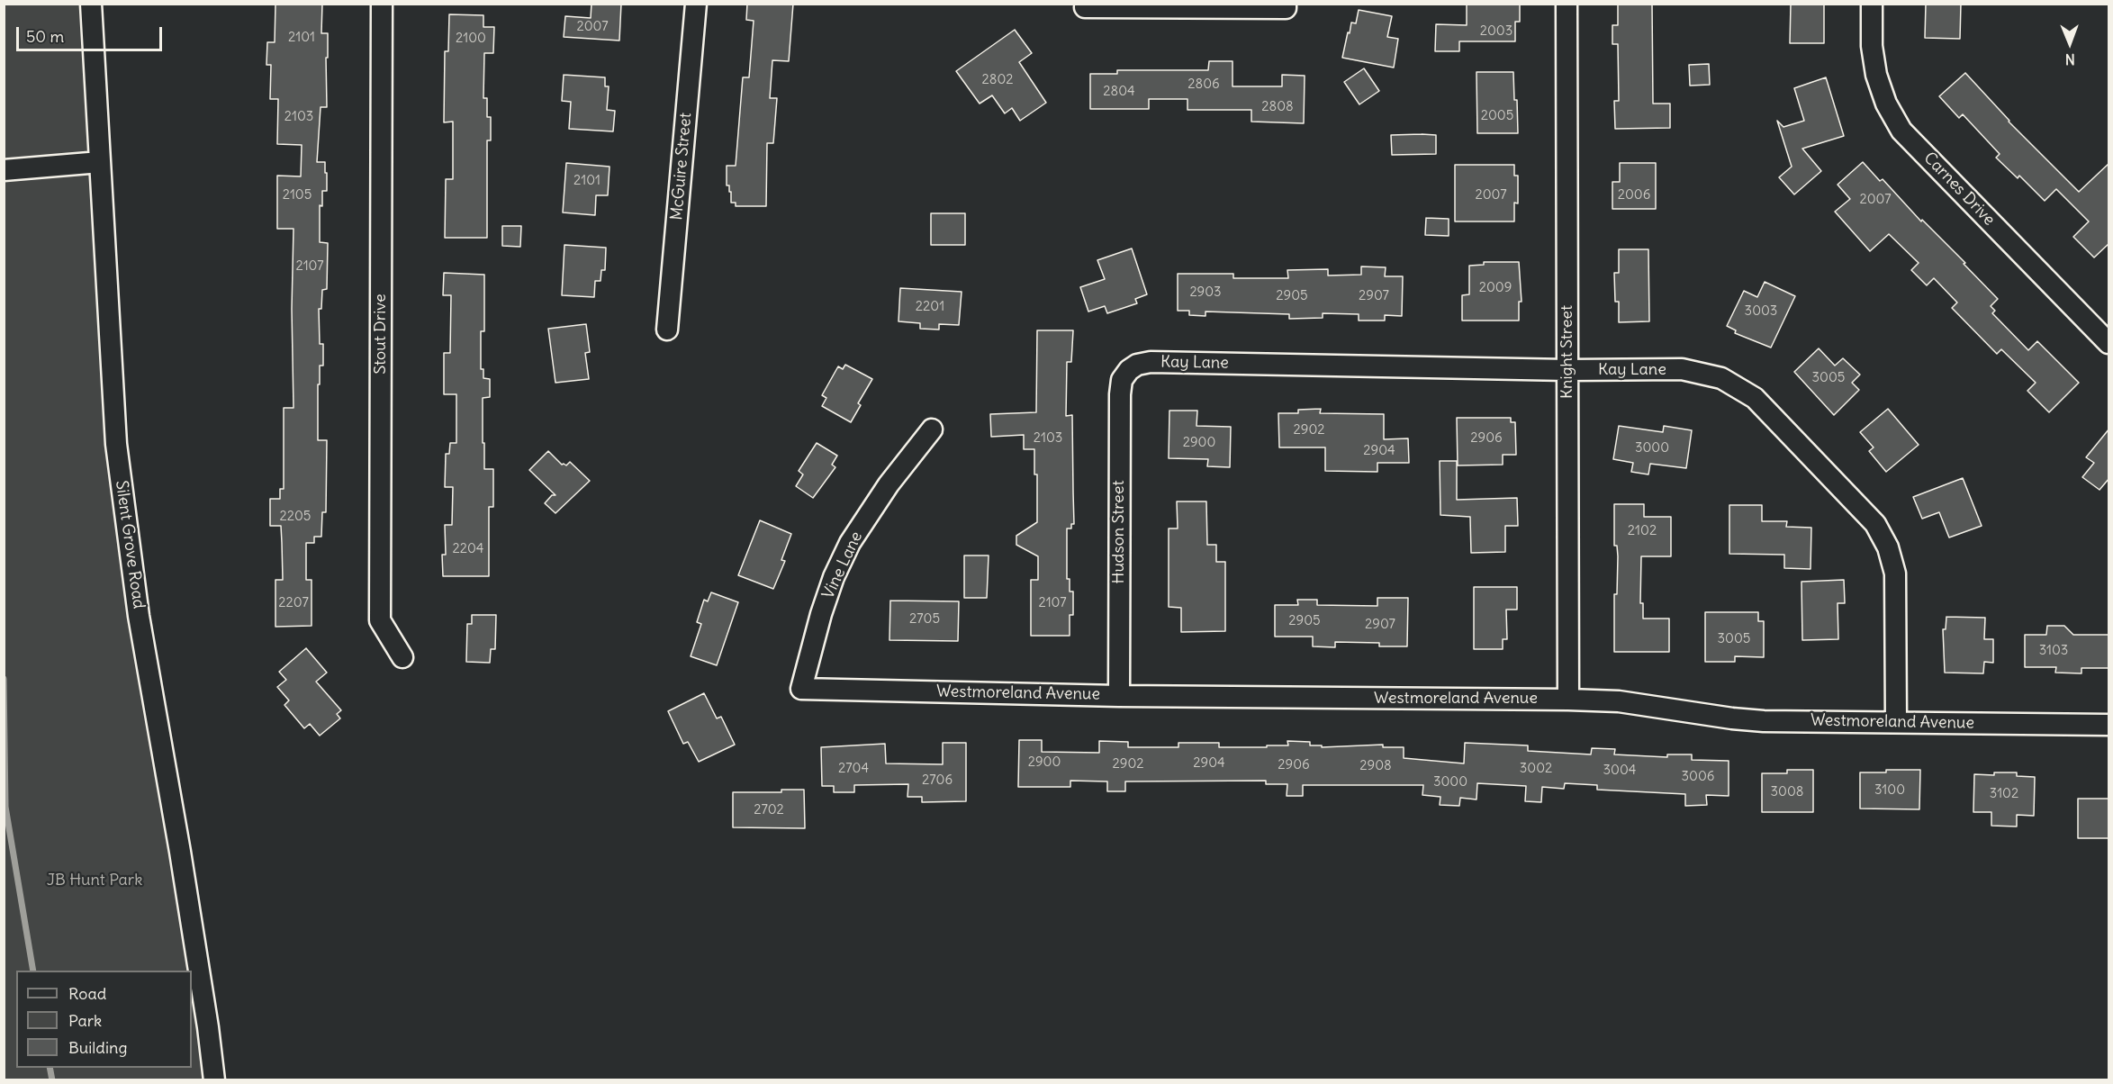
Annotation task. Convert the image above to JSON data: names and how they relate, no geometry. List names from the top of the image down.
{
  "streets": {
    "street": [
      "McGuire Street",
      "Carnes Drive",
      "Stout Drive",
      "Knight Street",
      "Kay Lane",
      "Hudson Street",
      "Silent Grove Road",
      "Vine Lane",
      "Westmoreland Avenue"
    ]
  },
  "crossings": [
    ["Knight Street", "Kay Lane"],
    ["Knight Street", "Westmoreland Avenue"],
    ["Kay Lane", "Hudson Street"],
    ["Kay Lane", "Westmoreland Avenue"],
    ["Hudson Street", "Westmoreland Avenue"],
    ["Vine Lane", "Westmoreland Avenue"]
  ],
  "parks": ["JB Hunt Park"],
  "house_numbers": [
    "2007",
    "2003",
    "2101",
    "2100",
    "2802",
    "2806",
    "2804",
    "2808",
    "2005",
    "2103",
    "2101",
    "2105",
    "2007",
    "2006",
    "2007",
    "2107",
    "2009",
    "2903",
    "2905",
    "2907",
    "2201",
    "3003",
    "3005",
    "2902",
    "2103",
    "2906",
    "2900",
    "3000",
    "2904",
    "2205",
    "2102",
    "2204",
    "2207",
    "2107",
    "2705",
    "2905",
    "2907",
    "3005",
    "3103",
    "2900",
    "2904",
    "2902",
    "2906",
    "2908",
    "2704",
    "3002",
    "3004",
    "3006",
    "2706",
    "3000",
    "3100",
    "3008",
    "3102",
    "2702"
  ],
  "legend": ["Road", "Park", "Building"],
  "scale_bar": "50 m",
  "north": "bottom"
}
